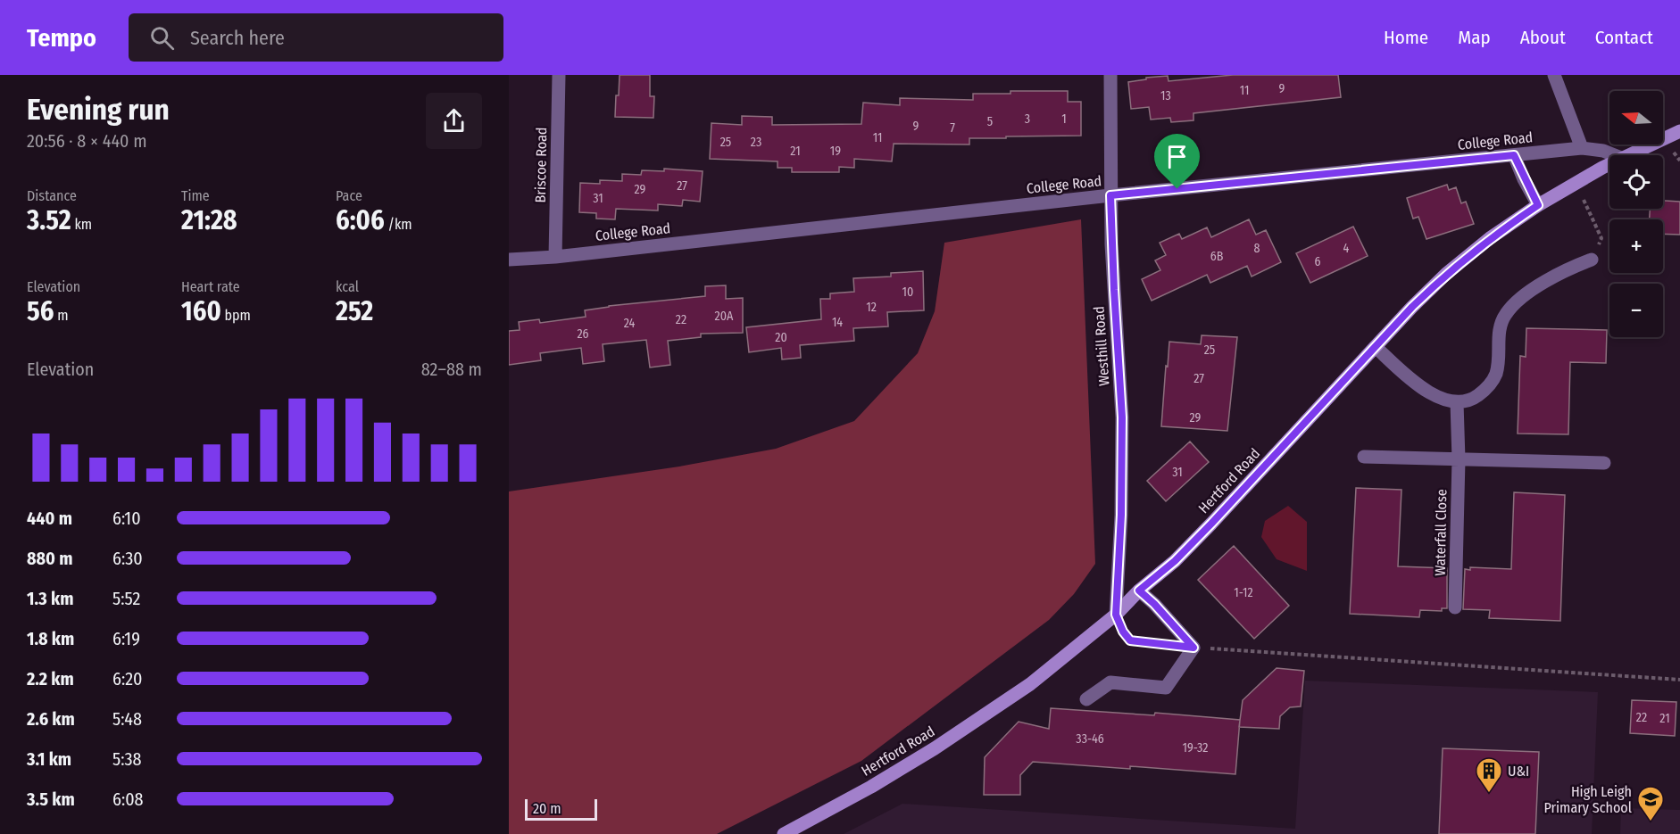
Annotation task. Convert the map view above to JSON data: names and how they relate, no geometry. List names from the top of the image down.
{
  "streets": {
    "main road": ["Hertford Road"],
    "street": [
      "College Road",
      "Briscoe Road",
      "Westhill Road",
      "Waterfall Close"
    ]
  },
  "crossings": [
    ["College Road", "Briscoe Road"],
    ["College Road", "Westhill Road"],
    ["Westhill Road", "Hertford Road"]
  ],
  "places": {
    "building": ["U&I"],
    "school or university": ["High Leigh Primary School"]
  },
  "house_numbers": [
    "9",
    "11",
    "13",
    "3",
    "1",
    "5",
    "9",
    "7",
    "11",
    "25",
    "23",
    "21",
    "19",
    "27",
    "29",
    "31",
    "8",
    "4",
    "6B",
    "6",
    "10",
    "12",
    "20A",
    "22",
    "14",
    "24",
    "26",
    "20",
    "25",
    "27",
    "29",
    "31",
    "1-12",
    "22",
    "21",
    "33-46",
    "19-32"
  ],
  "scale_bar": "20 m",
  "north": "left",
  "page": {
    "header": "Tempo",
    "search": "Search here",
    "nav": [
      "Home",
      "Map",
      "About",
      "Contact"
    ],
    "heading": ["Evening run", "20:56 · 8 × 440 m"],
    "map_buttons": ["+", "−"],
    "stats": [
      ["Distance", "3.52 km"],
      ["Time", "21:28"],
      ["Pace", "6:06 /km"],
      ["Elevation", "56 m"],
      ["Heart rate", "160 bpm"],
      ["kcal", "252"]
    ],
    "chart": ["Elevation", "82–88 m"],
    "list": [
      {
        "name": "440 m",
        "note": "6:10"
      },
      {
        "name": "880 m",
        "note": "6:30"
      },
      {
        "name": "1.3 km",
        "note": "5:52"
      },
      {
        "name": "1.8 km",
        "note": "6:19"
      },
      {
        "name": "2.2 km",
        "note": "6:20"
      },
      {
        "name": "2.6 km",
        "note": "5:48"
      },
      {
        "name": "3.1 km",
        "note": "5:38"
      },
      {
        "name": "3.5 km",
        "note": "6:08"
      }
    ],
    "scale": "20 m"
  }
}
